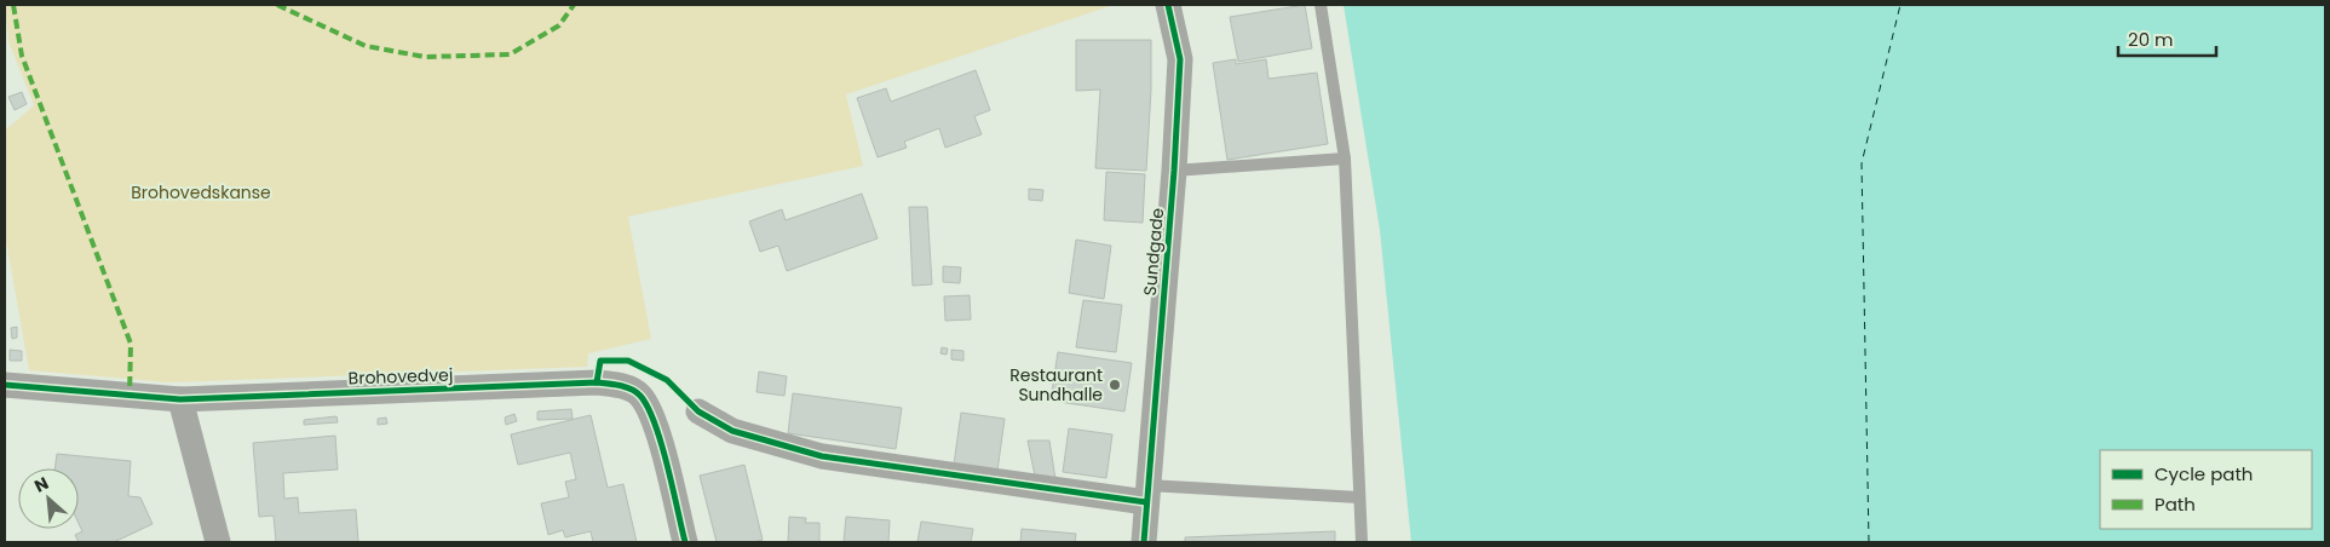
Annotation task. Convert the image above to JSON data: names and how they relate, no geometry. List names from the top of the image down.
{
  "streets": {
    "street": ["Sundgade", "Brohovedvej"]
  },
  "parks": ["Brohovedskanse"],
  "places": ["Restaurant Sundhalle"],
  "legend": ["Cycle path", "Path"],
  "scale_bar": "20 m",
  "north": "top left"
}
